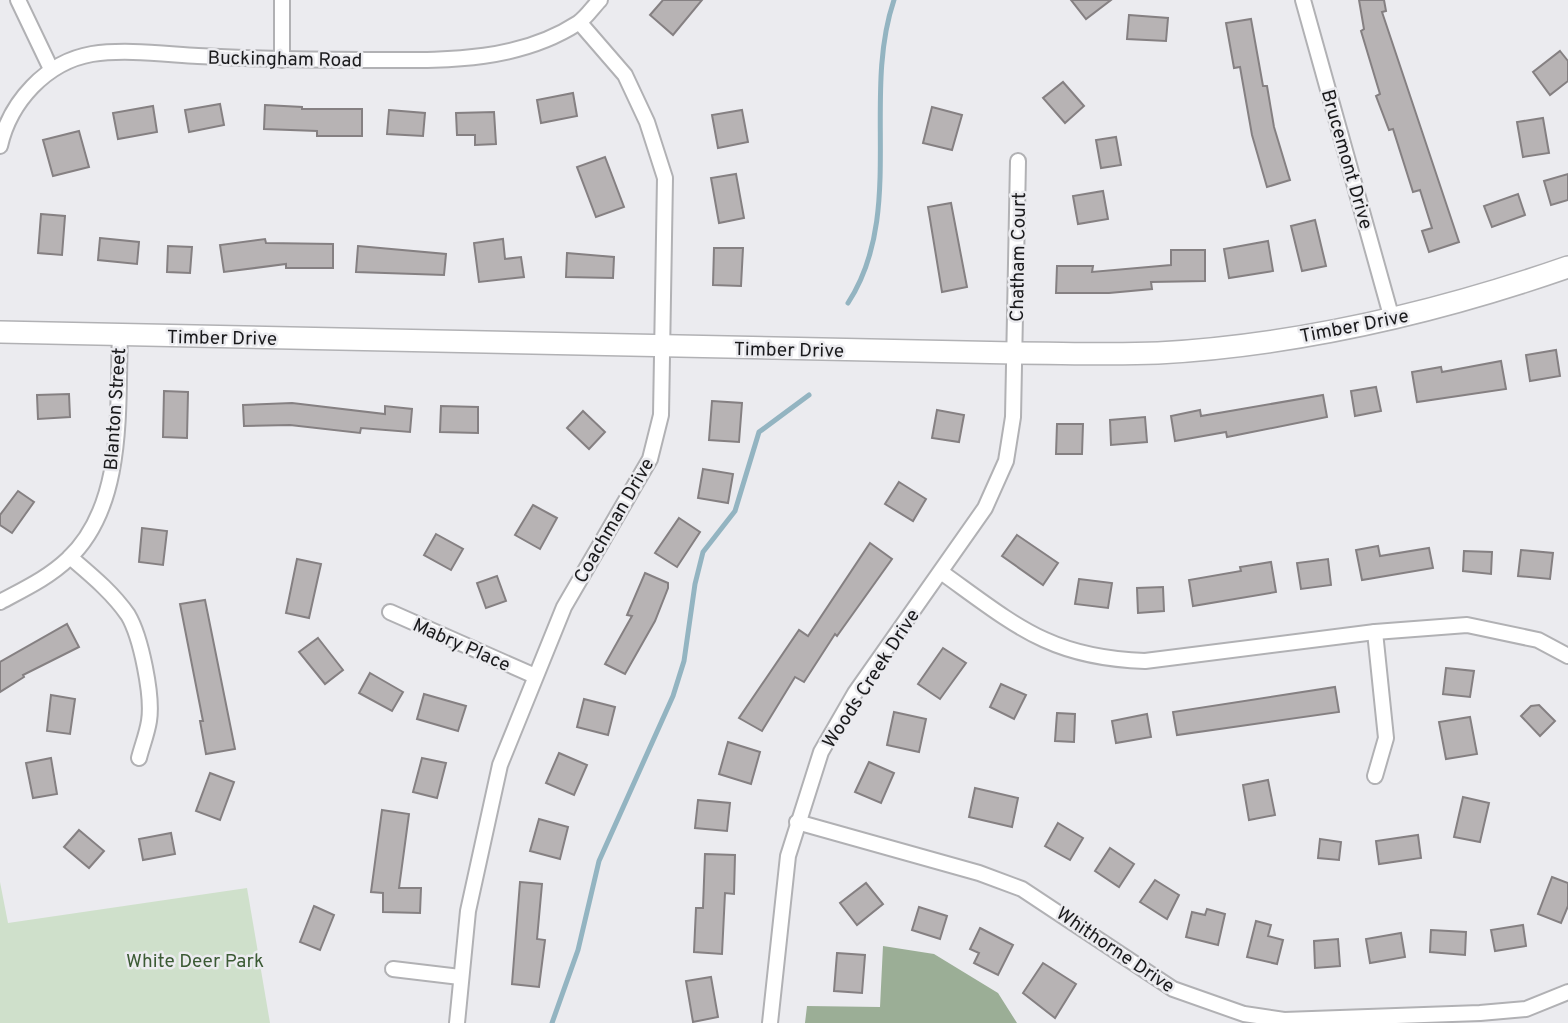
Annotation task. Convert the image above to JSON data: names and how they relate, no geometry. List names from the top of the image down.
{
  "streets": {
    "main road": ["Timber Drive"],
    "street": [
      "Buckingham Road",
      "Brucemont Drive",
      "Chatham Court",
      "Blanton Street",
      "Coachman Drive",
      "Mabry Place",
      "Woods Creek Drive",
      "Whithorne Drive"
    ]
  },
  "crossings": [
    ["Buckingham Road", "Coachman Drive"],
    ["Brucemont Drive", "Timber Drive"],
    ["Chatham Court", "Timber Drive"],
    ["Chatham Court", "Woods Creek Drive"],
    ["Timber Drive", "Blanton Street"],
    ["Timber Drive", "Coachman Drive"],
    ["Timber Drive", "Woods Creek Drive"],
    ["Coachman Drive", "Mabry Place"],
    ["Woods Creek Drive", "Whithorne Drive"]
  ],
  "parks": ["White Deer Park"]
}
